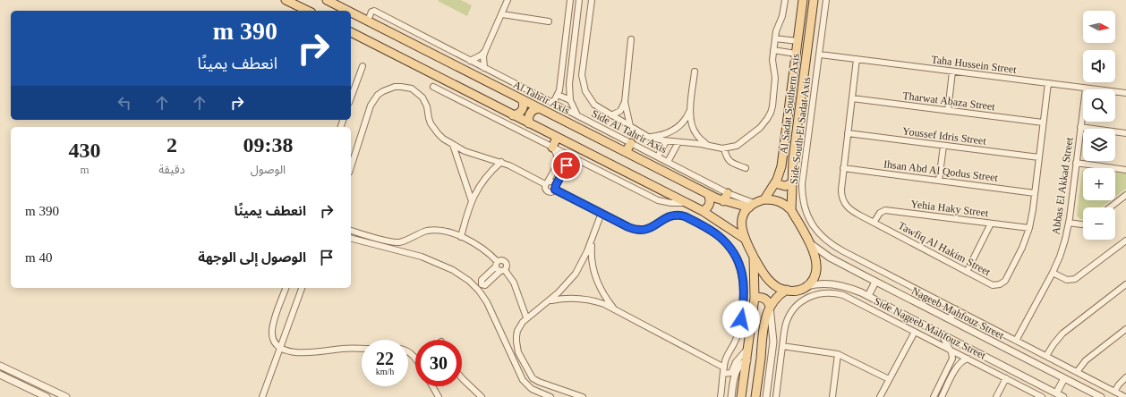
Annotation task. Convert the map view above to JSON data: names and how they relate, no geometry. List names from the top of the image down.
{
  "streets": {
    "main road": ["Al Tahrir Axis", "Al Sadat Southern Axis"],
    "street": [
      "Taha Hussein Street",
      "Tharwat Abaza Street",
      "Side South El Sadat Axis",
      "Side Al Tahrir Axis",
      "Youssef Idris Street",
      "Ihsan Abd Al Qodus Street",
      "Abbas El Akkad Street",
      "Yehia Haky Street",
      "Tawfiq Al Hakim Street",
      "Nageeb Mahfouz Street",
      "Side Nageeb Mahfouz Street"
    ]
  },
  "crossings": [
    ["Taha Hussein Street", "Side South El Sadat Axis"],
    ["Taha Hussein Street", "Abbas El Akkad Street"],
    ["Taha Hussein Street", "Tawfiq Al Hakim Street"],
    ["Al Tahrir Axis", "Al Sadat Southern Axis"],
    ["Al Tahrir Axis", "Side Al Tahrir Axis"],
    ["Al Tahrir Axis", "Nageeb Mahfouz Street"],
    ["Tharwat Abaza Street", "Tawfiq Al Hakim Street"],
    ["Al Sadat Southern Axis", "Side Al Tahrir Axis"],
    ["Al Sadat Southern Axis", "Nageeb Mahfouz Street"],
    ["Side Al Tahrir Axis", "Nageeb Mahfouz Street"],
    ["Youssef Idris Street", "Tawfiq Al Hakim Street"],
    ["Ihsan Abd Al Qodus Street", "Tawfiq Al Hakim Street"],
    ["Yehia Haky Street", "Tawfiq Al Hakim Street"]
  ],
  "north": "right",
  "page": {
    "map_buttons": ["+", "−"],
    "turn": ["390 m", "انعطف يمينًا"],
    "eta": [
      "09:38",
      "الوصول",
      "2",
      "دقيقة",
      "430",
      "m"
    ],
    "list": [
      {
        "name": "انعطف يمينًا",
        "value": "390 m"
      },
      {
        "name": "الوصول إلى الوجهة",
        "value": "40 m"
      }
    ],
    "speed": "22 km/h",
    "limit": "30"
  }
}
